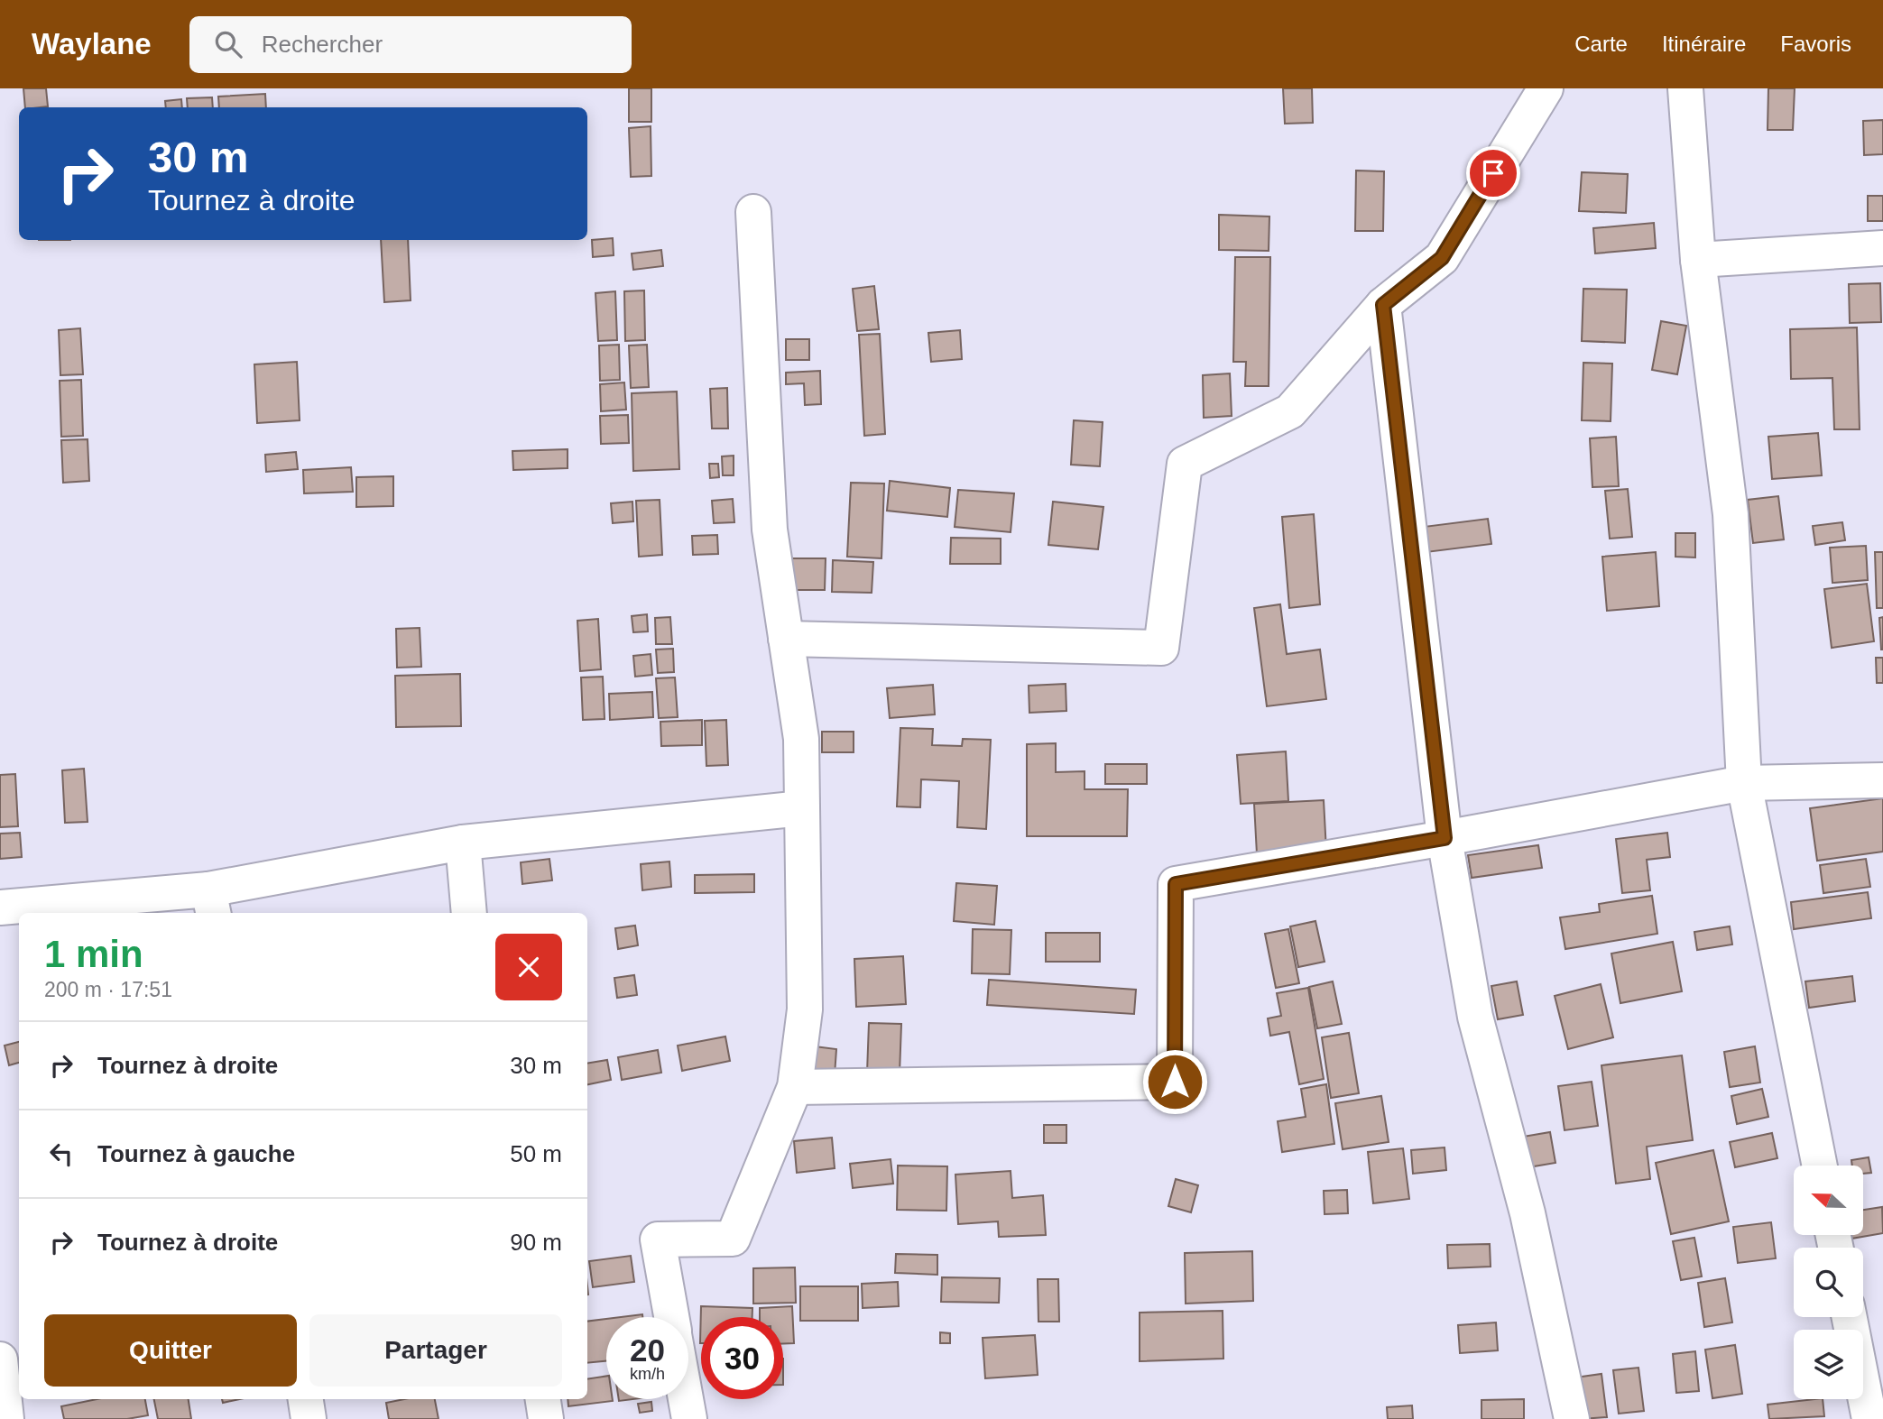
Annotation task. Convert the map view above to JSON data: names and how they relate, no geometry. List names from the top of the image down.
{
  "north": "left",
  "page": {
    "header": "Waylane",
    "search": "Rechercher",
    "nav": ["Carte", "Itinéraire", "Favoris"],
    "turn": ["30 m", "Tournez à droite"],
    "heading": ["1 min", "200 m · 17:51"],
    "list": [
      {
        "name": "Tournez à droite",
        "value": "30 m"
      },
      {
        "name": "Tournez à gauche",
        "value": "50 m"
      },
      {
        "name": "Tournez à droite",
        "value": "90 m"
      }
    ],
    "buttons": ["Quitter", "Partager"],
    "speed": "20 km/h",
    "limit": "30"
  }
}
